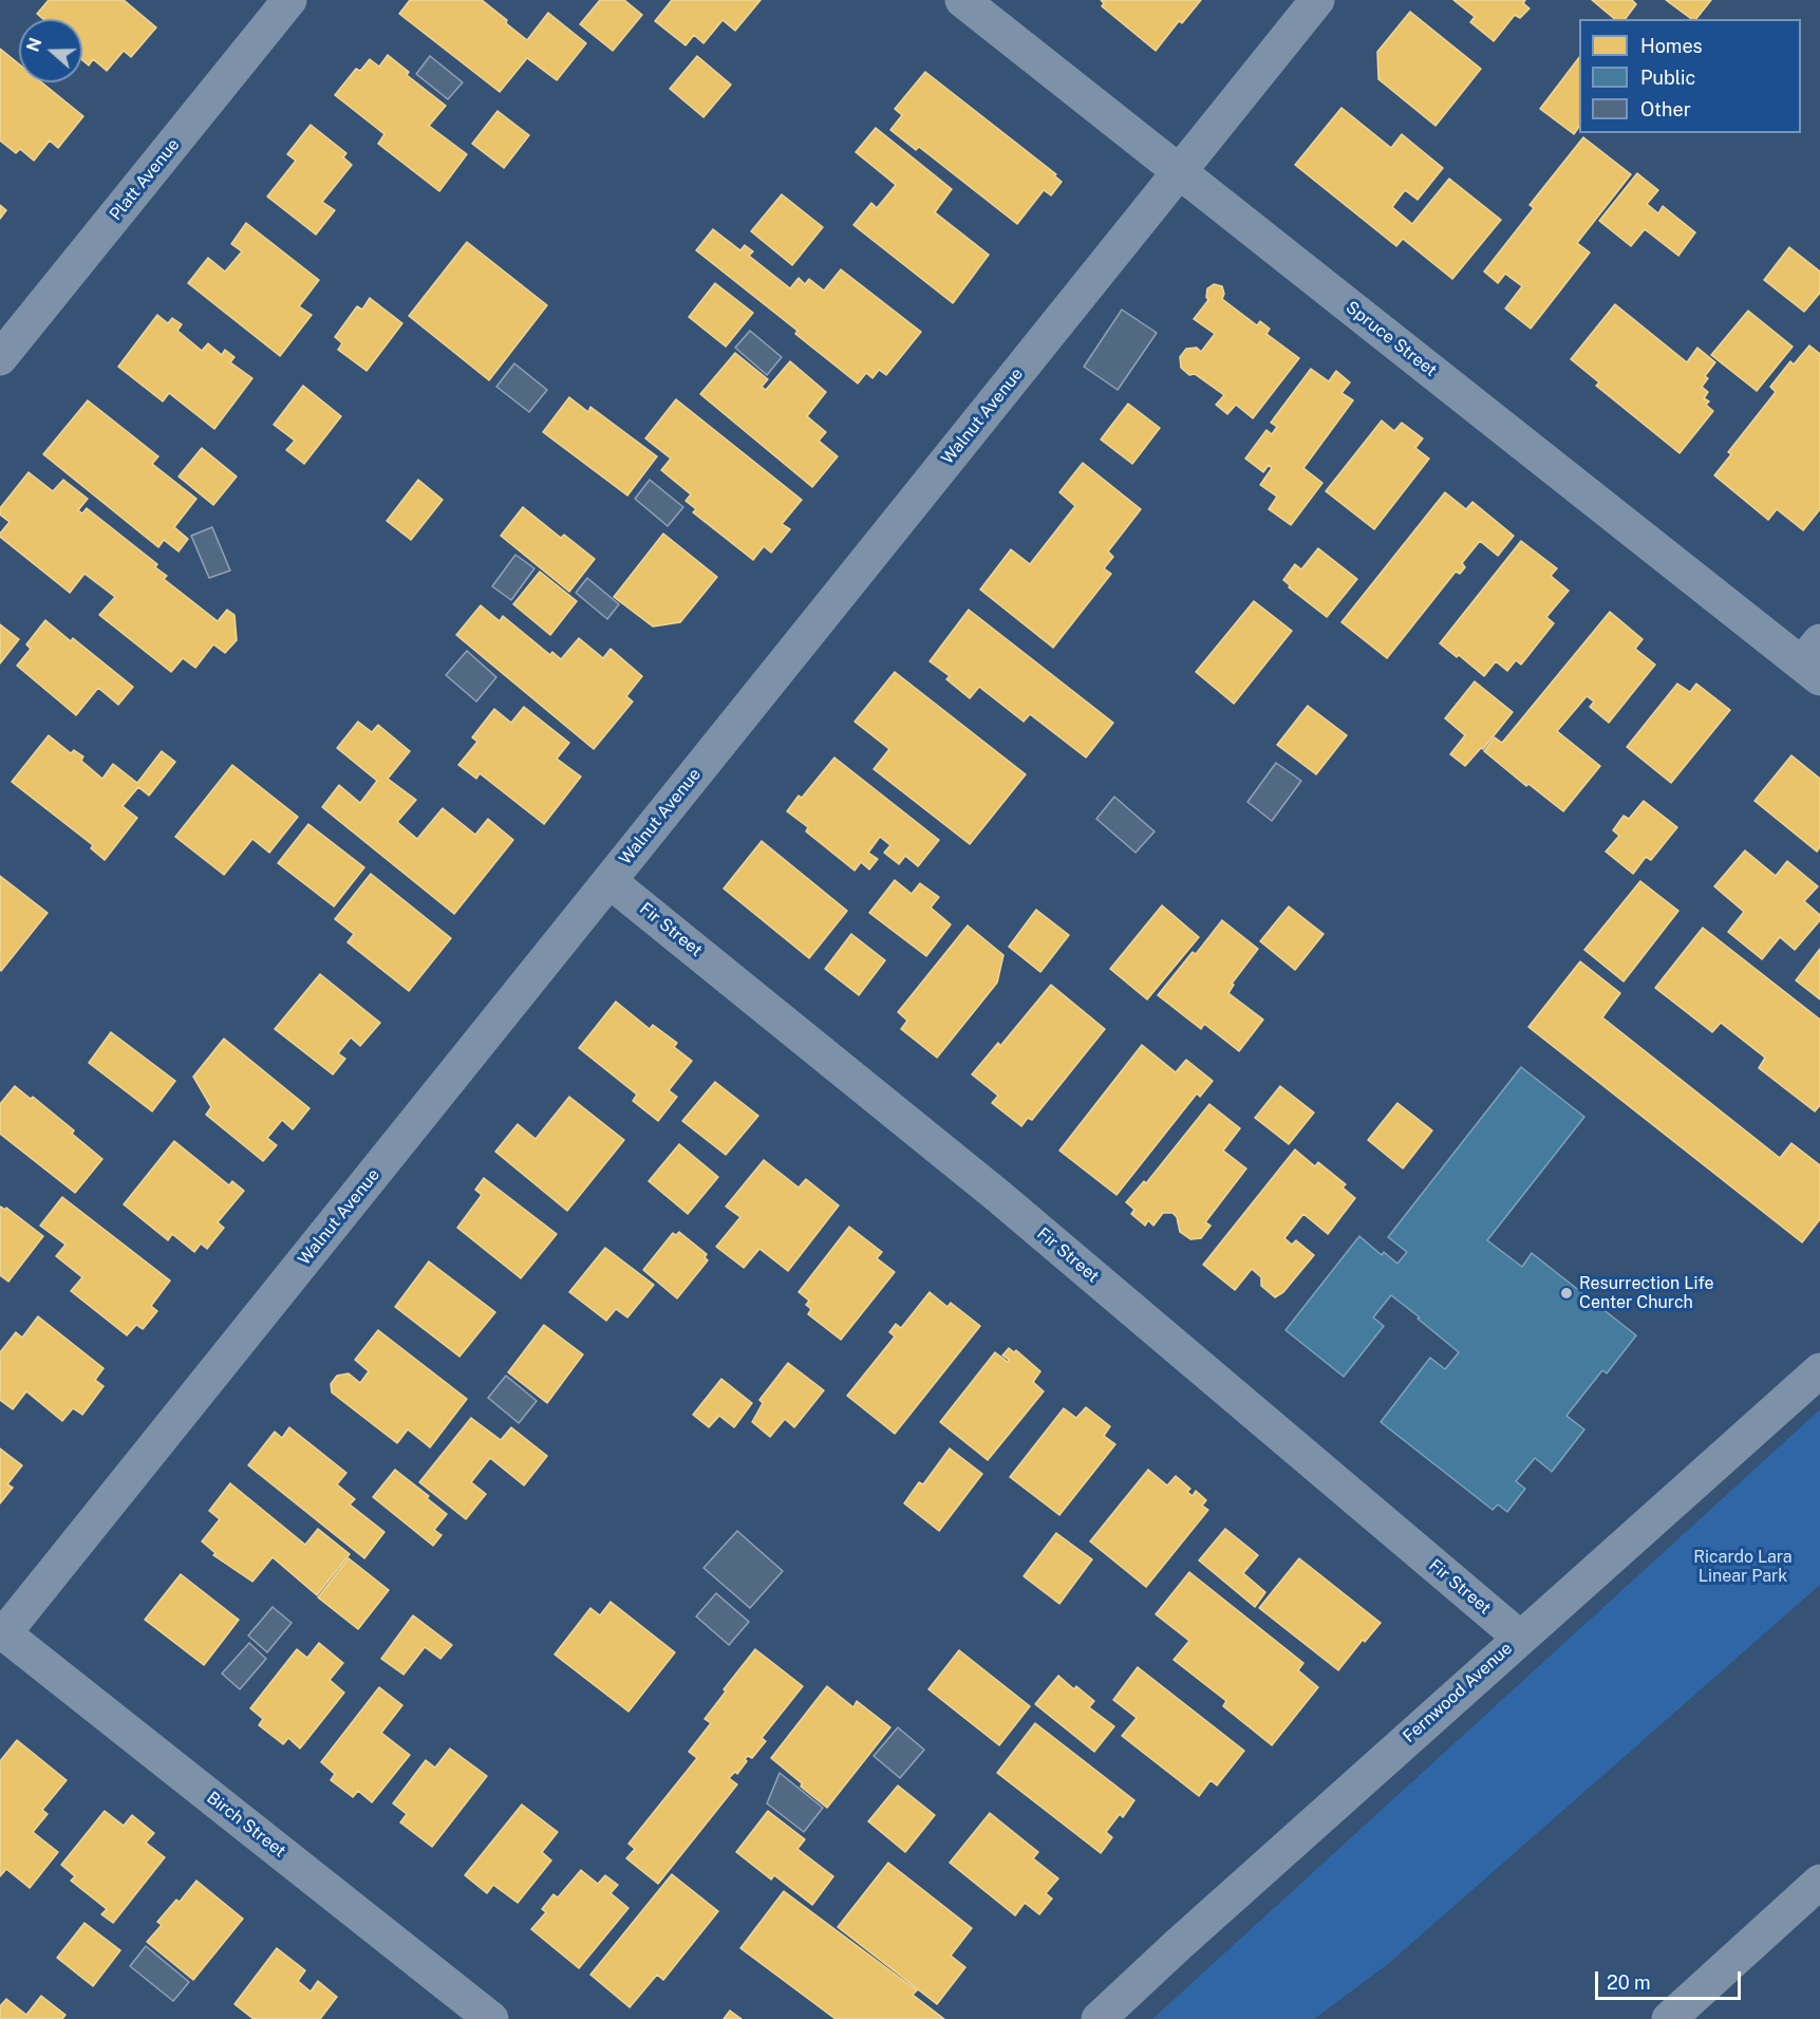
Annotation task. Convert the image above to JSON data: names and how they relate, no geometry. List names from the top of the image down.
{
  "streets": {
    "street": [
      "Platt Avenue",
      "Spruce Street",
      "Walnut Avenue",
      "Fir Street",
      "Fernwood Avenue",
      "Birch Street"
    ]
  },
  "crossings": [
    ["Spruce Street", "Walnut Avenue"],
    ["Walnut Avenue", "Fir Street"],
    ["Walnut Avenue", "Birch Street"],
    ["Fir Street", "Fernwood Avenue"]
  ],
  "parks": ["Ricardo Lara Linear Park"],
  "places": ["Resurrection Life Center Church"],
  "legend": ["Homes", "Public", "Other"],
  "scale_bar": "20 m",
  "north": "left"
}
